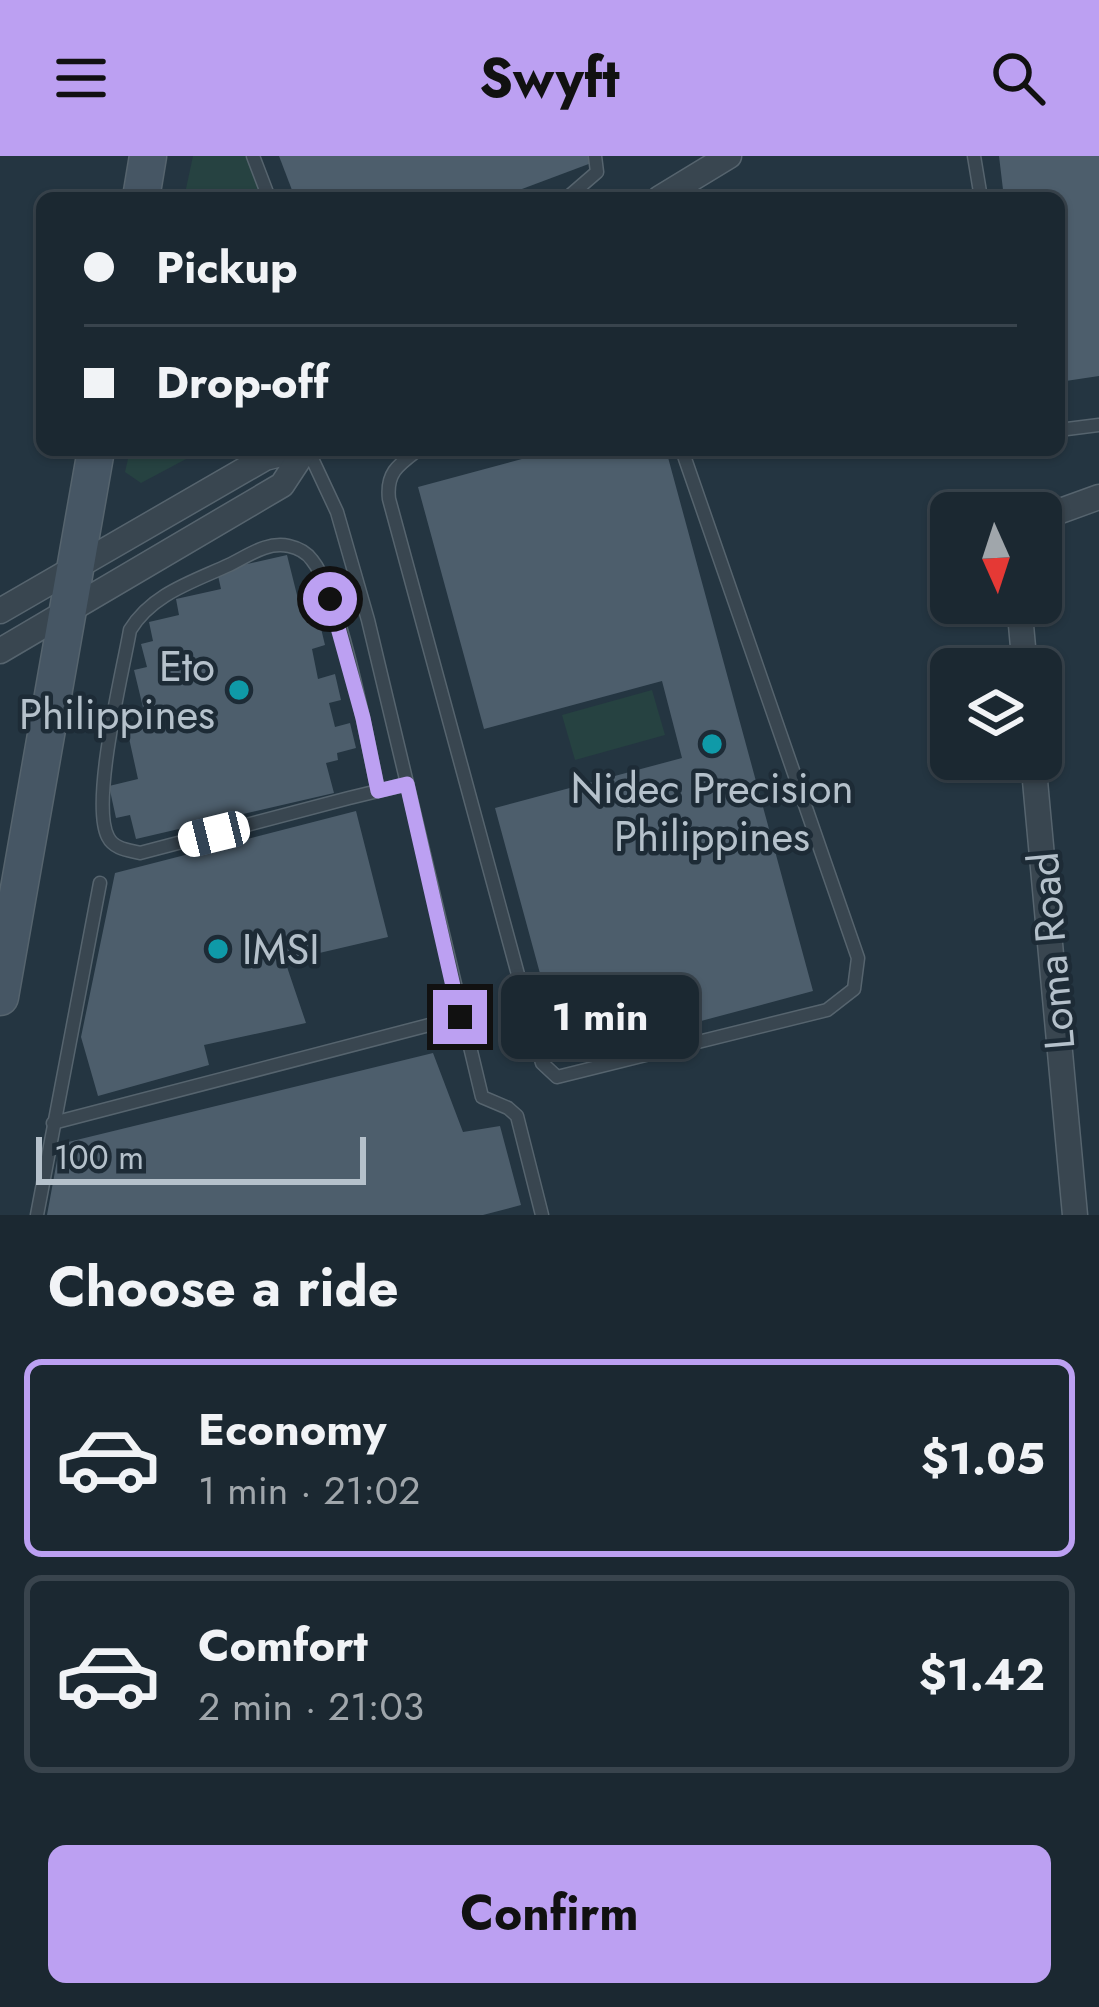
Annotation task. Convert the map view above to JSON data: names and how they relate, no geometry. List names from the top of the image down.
{
  "streets": {
    "street": ["Loma Road"]
  },
  "places": ["Eto Philippines", "Nidec Precision Philippines", "IMSI"],
  "scale_bar": "100 m",
  "north": "bottom",
  "page": {
    "header": "Swyft",
    "banner": ["Pickup", "Drop-off"],
    "bubble": "1 min",
    "scale": "100 m",
    "heading": "Choose a ride",
    "list": [
      {
        "name": "Economy",
        "note": "1 min · 21:02",
        "value": "$1.05"
      },
      {
        "name": "Comfort",
        "note": "2 min · 21:03",
        "value": "$1.42"
      }
    ],
    "buttons": "Confirm"
  }
}
